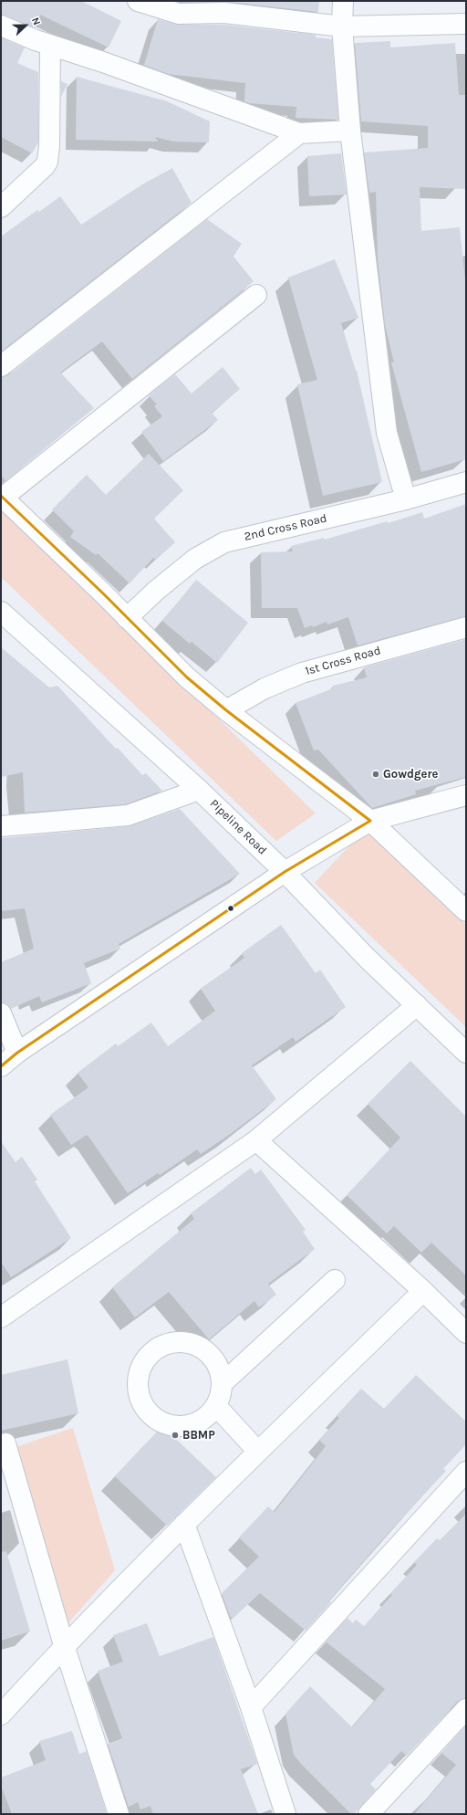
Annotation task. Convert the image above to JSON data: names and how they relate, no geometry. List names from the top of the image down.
{
  "streets": {
    "street": ["2nd Cross Road", "1st Cross Road", "Pipeline Road"]
  },
  "places": ["Gowdgere", "BBMP"],
  "north": "right"
}
